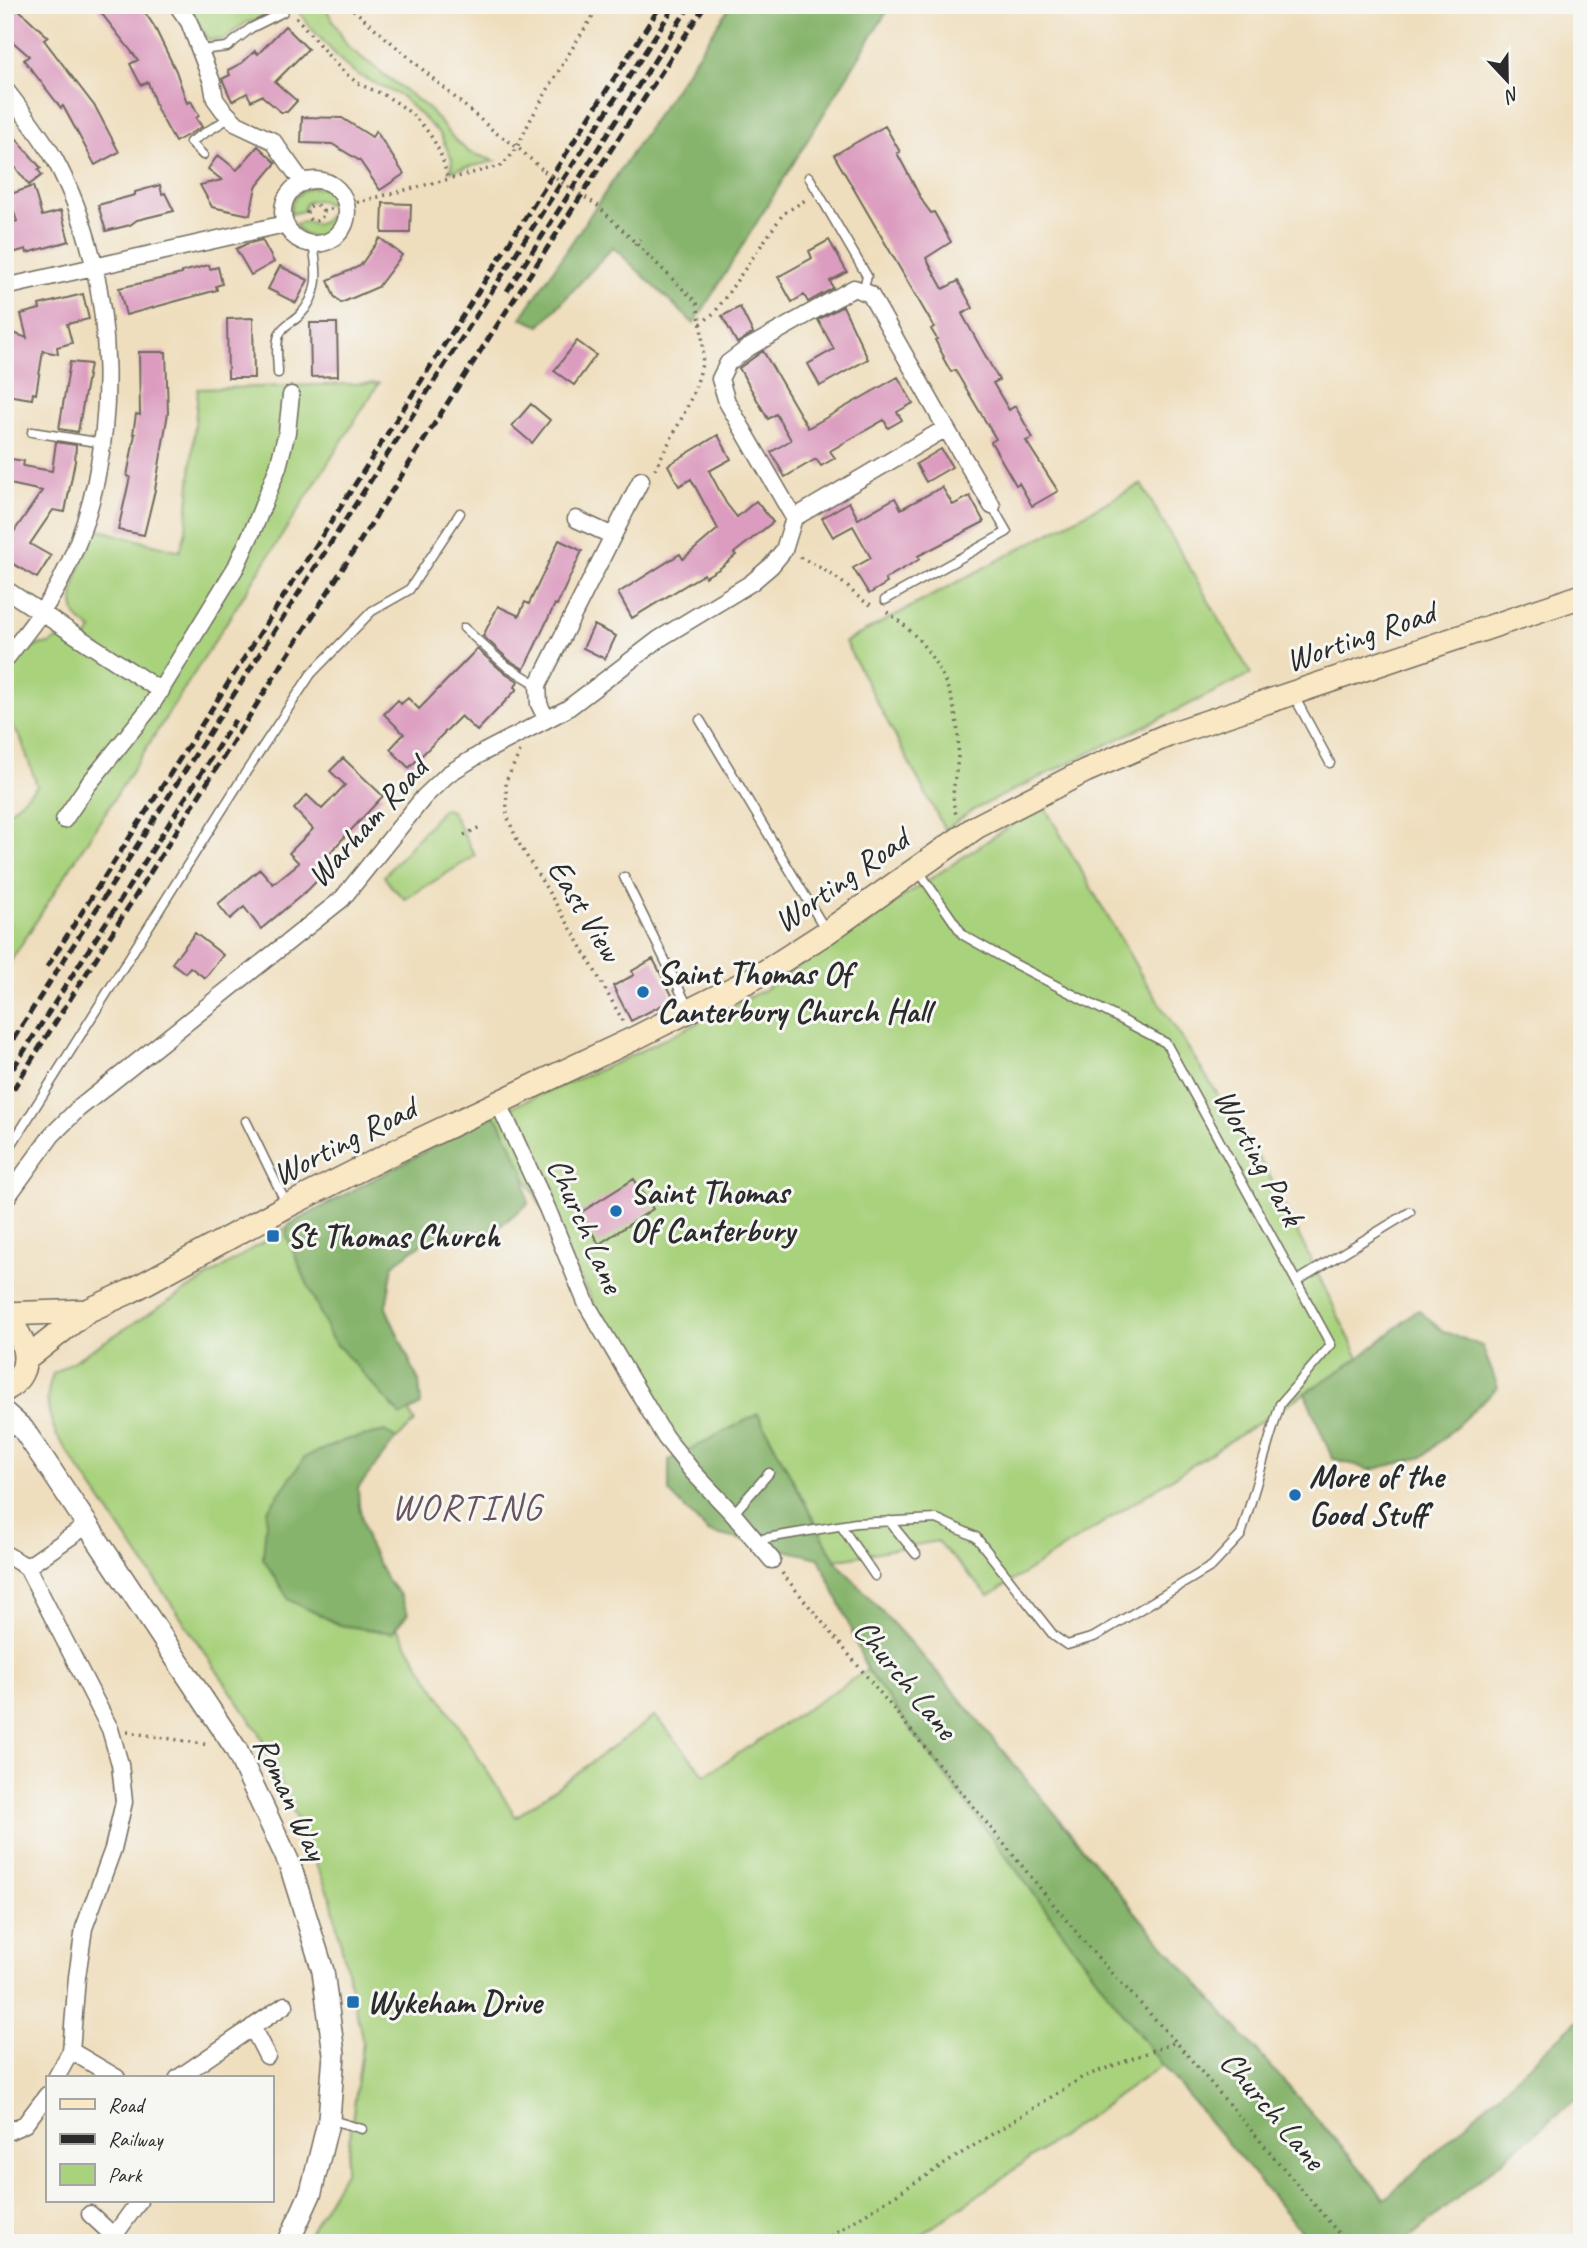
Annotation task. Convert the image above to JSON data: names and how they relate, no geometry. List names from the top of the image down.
{
  "streets": {
    "main road": ["Worting Road"],
    "street": ["Warham Road", "Church Lane", "Roman Way"],
    "lane": ["Worting Park"],
    "path": ["East View"]
  },
  "crossings": [
    ["Worting Road", "East View"],
    ["Worting Road", "Worting Park"],
    ["Worting Road", "Church Lane"]
  ],
  "districts": ["WORTING"],
  "places": {
    "other": ["Saint Thomas Of Canterbury Church Hall", "Saint Thomas Of Canterbury", "More of the Good Stuff"],
    "transit": ["St Thomas Church", "Wykeham Drive"]
  },
  "legend": ["Road", "Railway", "Park"],
  "north": "bottom"
}
